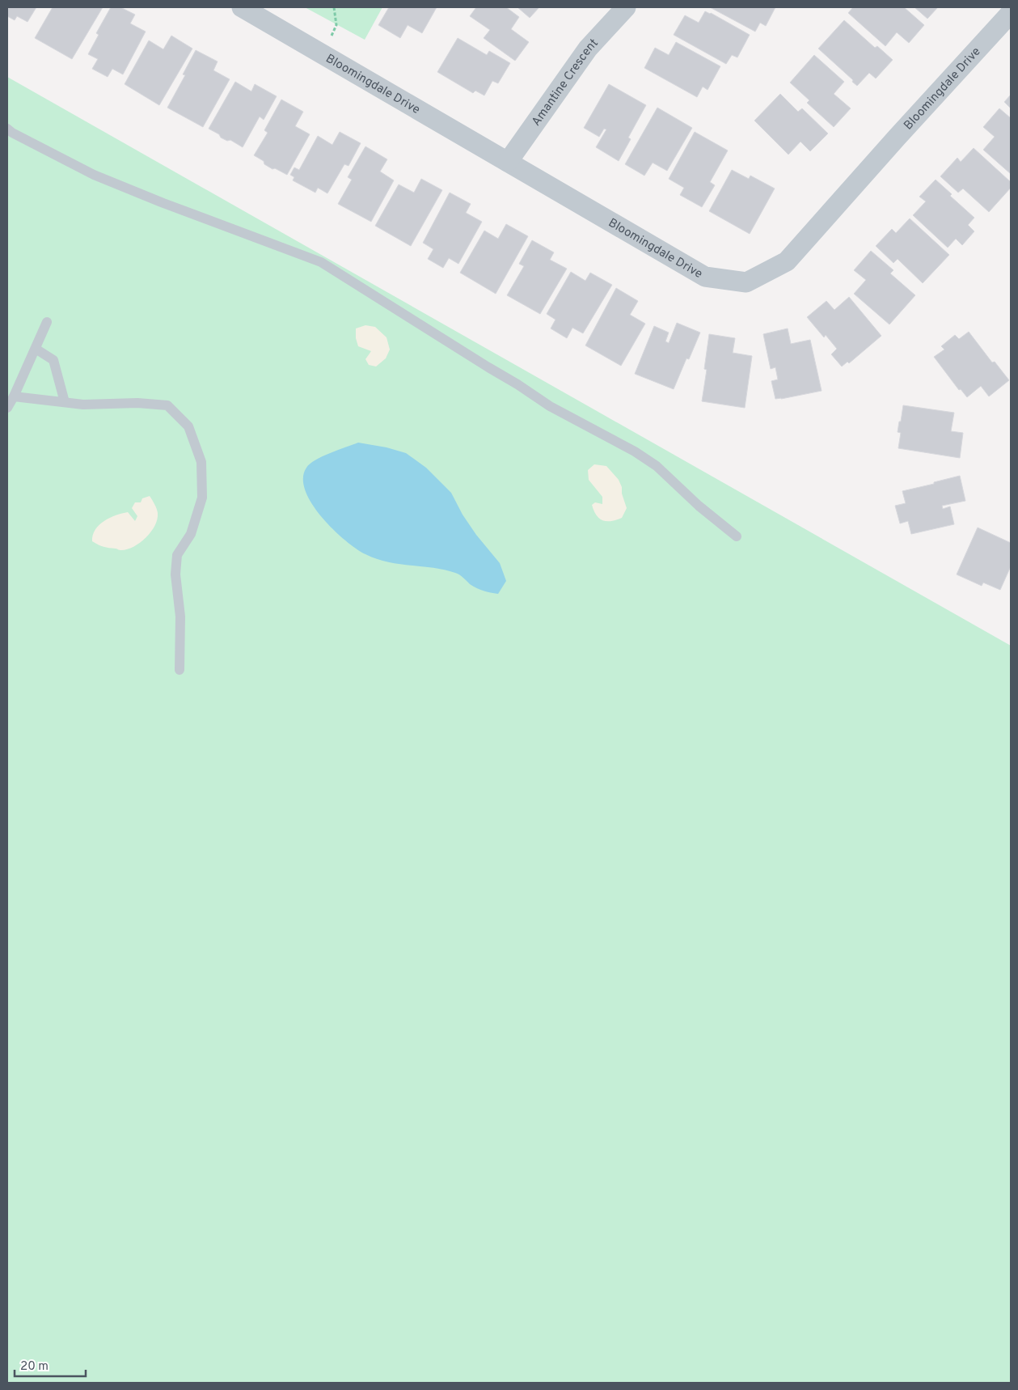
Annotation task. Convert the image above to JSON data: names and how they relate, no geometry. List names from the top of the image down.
{
  "streets": {
    "street": ["Amantine Crescent", "Bloomingdale Drive"]
  },
  "crossings": [
    ["Amantine Crescent", "Bloomingdale Drive"]
  ],
  "scale_bar": "20 m"
}
